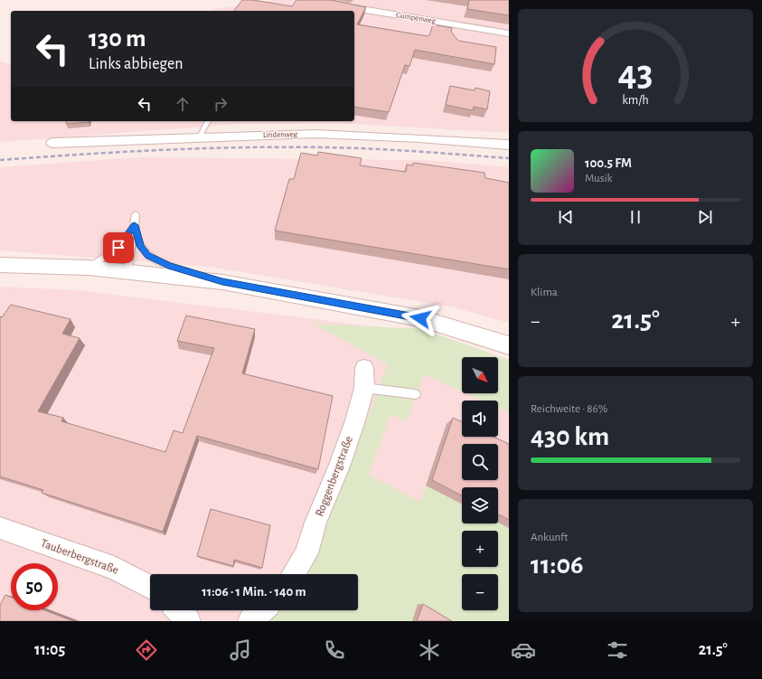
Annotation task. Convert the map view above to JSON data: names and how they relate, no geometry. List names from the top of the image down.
{
  "streets": {
    "street": [
      "Gumpenweg",
      "Lindenweg",
      "Roggenbergstraße",
      "Tauberbergstraße"
    ]
  },
  "north": "bottom right",
  "page": {
    "turn": ["130 m", "Links abbiegen"],
    "song": ["100.5 FM", "Musik"],
    "tile": [
      "Klima",
      ["Reichweite · 86%", "430 km"],
      ["Ankunft", "11:06"]
    ],
    "heat": ["−", "21.5°", "+"],
    "map_buttons": ["+", "−"],
    "limit": "50",
    "trip": "11:06 · 1 Min. · 140 m",
    "tabs": ["11:05", "21.5°"],
    "gauge": ["43", "km/h"]
  }
}
